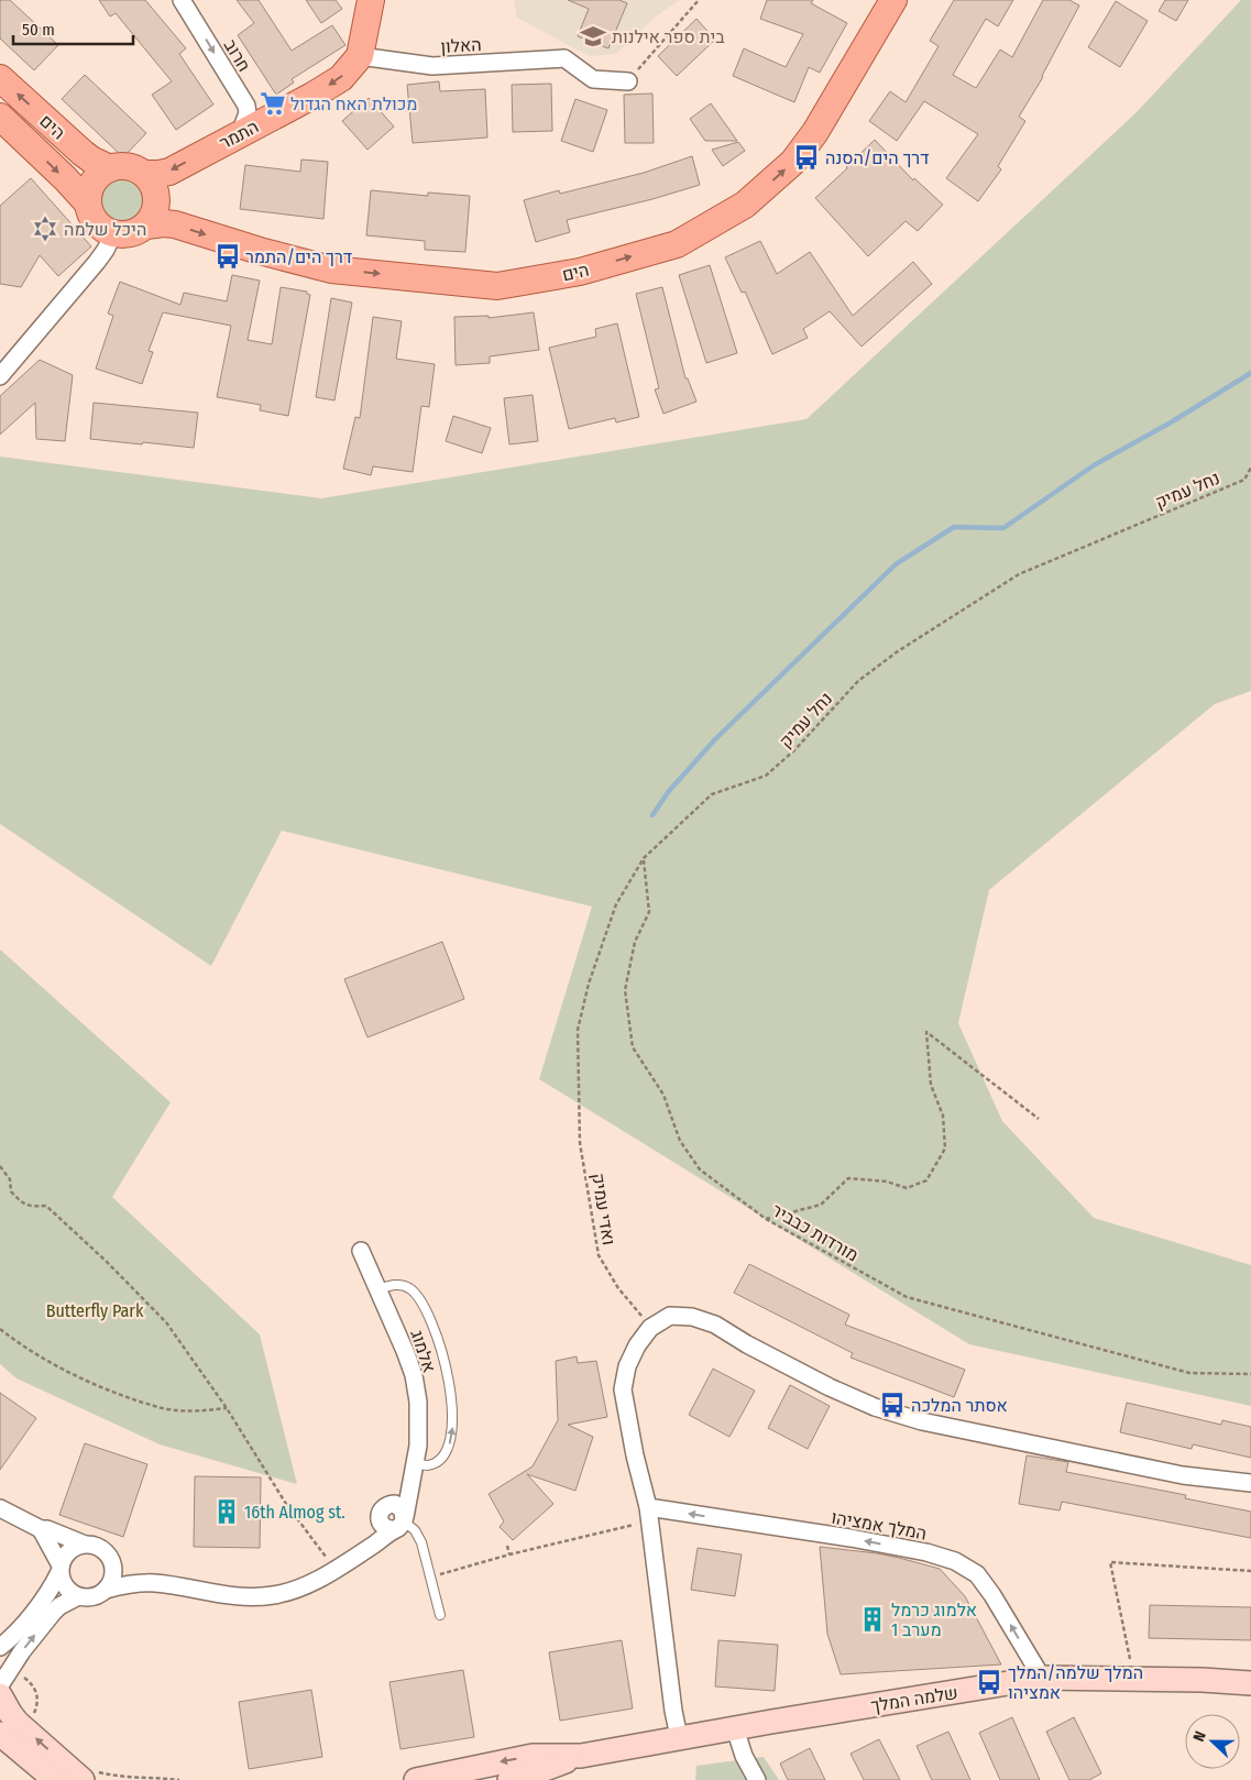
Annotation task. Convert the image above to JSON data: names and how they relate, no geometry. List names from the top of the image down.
{
  "streets": {
    "main road": ["הים", "התמר"],
    "street": [
      "האלון",
      "חרוב",
      "אלמוג",
      "המלך אמציהו",
      "שלמה המלך"
    ],
    "path": ["נחל עמיק", "ואדי עמיק", "מורדות כבביר"]
  },
  "crossings": [
    ["האלון", "התמר"],
    ["חרוב", "התמר"],
    ["הים", "התמר"],
    ["נחל עמיק", "ואדי עמיק"],
    ["נחל עמיק", "מורדות כבביר"],
    ["המלך אמציהו", "שלמה המלך"]
  ],
  "one_way": ["חרוב", "התמר"],
  "parks": ["Butterfly Park"],
  "places": {
    "school or university": ["בית ספר אילנות"],
    "supermarket": ["מכולת האח הגדול"],
    "bus stop": [
      "דרך הים/הסנה",
      "דרך הים/התמר",
      "אסתר המלכה",
      "המלך שלמה/המלך אמציהו"
    ],
    "synagogue": ["היכל שלמה"],
    "building": ["16th Almog st.", "אלמוג כרמל מערב 1"]
  },
  "scale_bar": "50 m",
  "north": "left"
}
